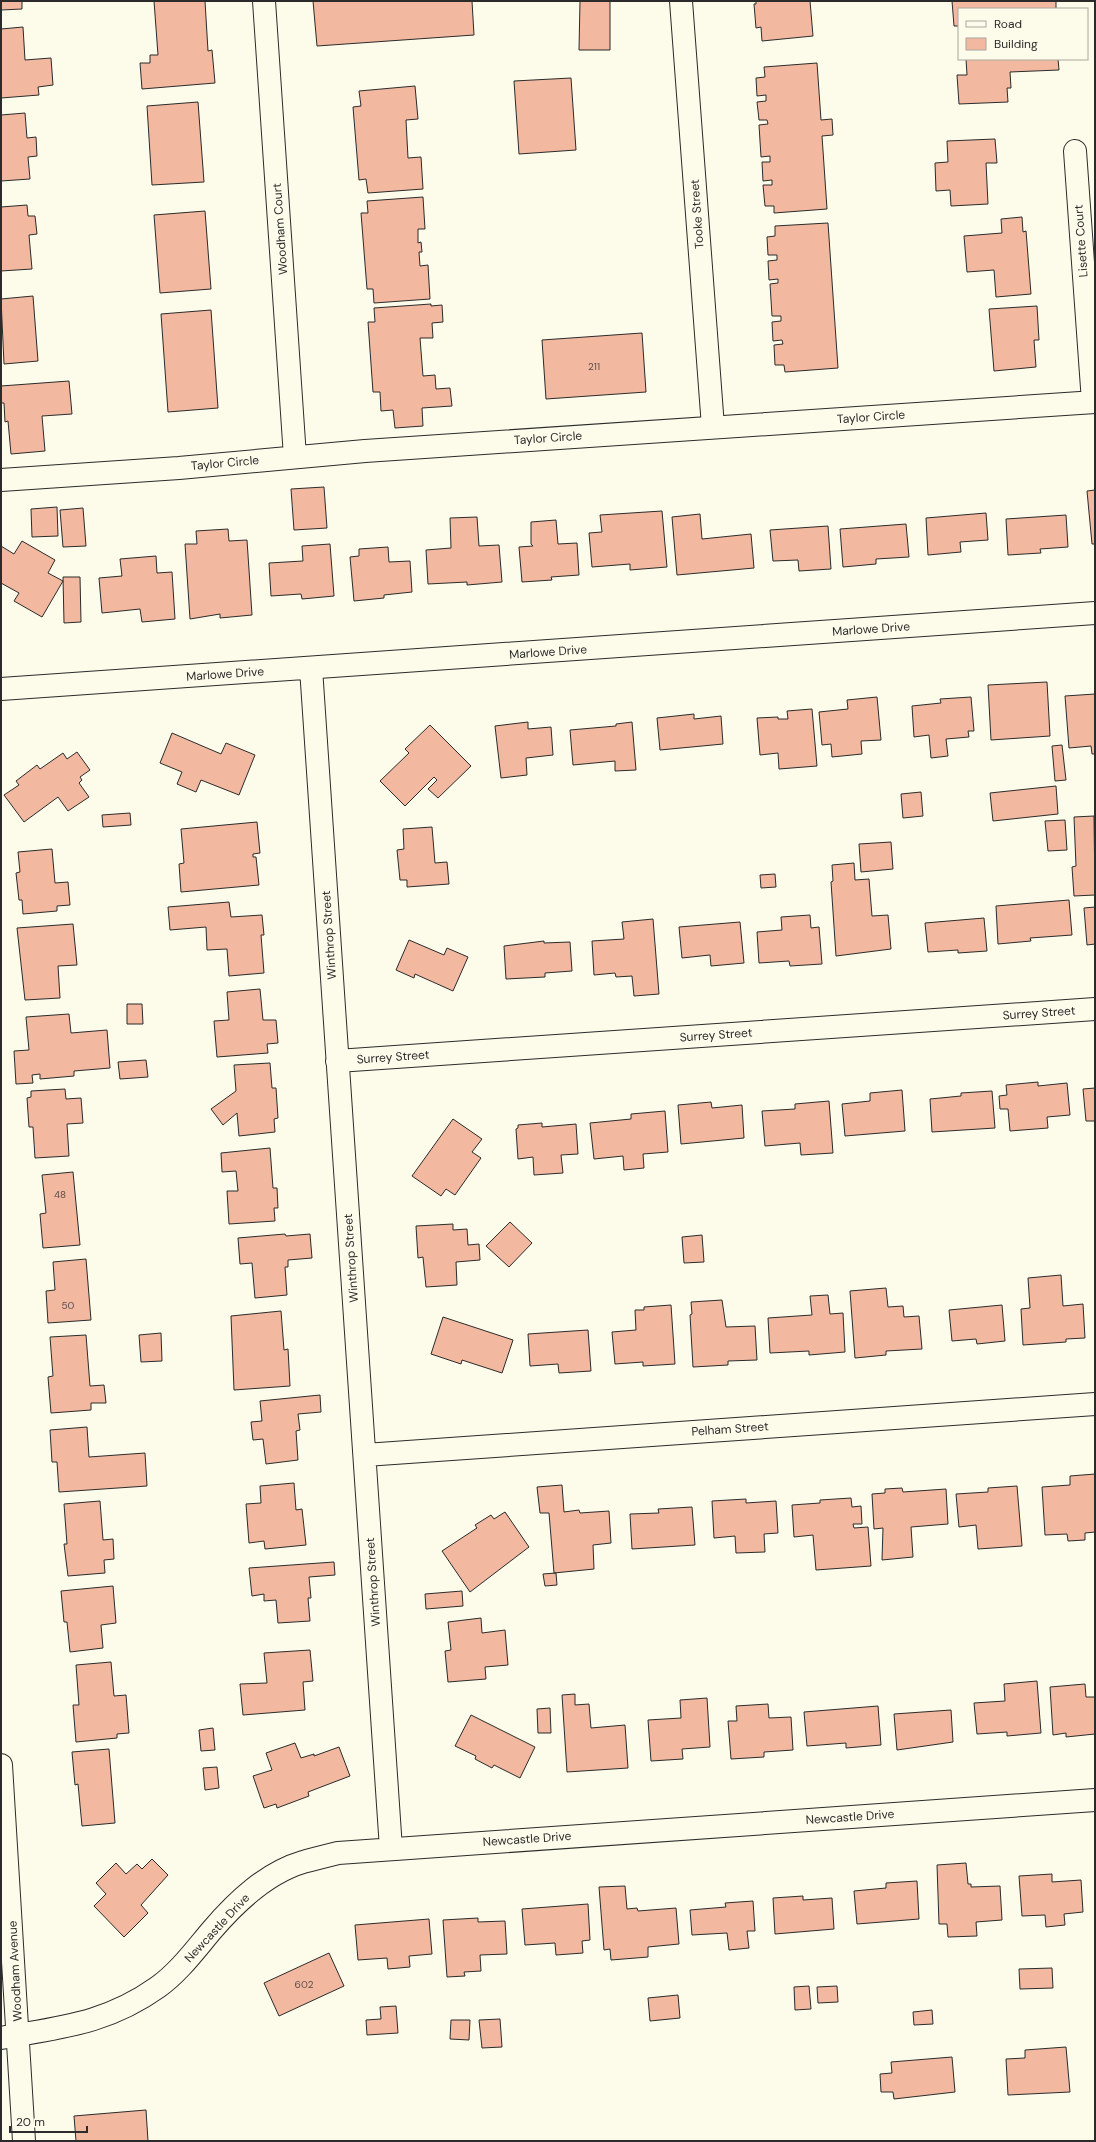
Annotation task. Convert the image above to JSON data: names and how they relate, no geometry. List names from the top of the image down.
{
  "streets": {
    "street": [
      "Tooke Street",
      "Woodham Court",
      "Lisette Court",
      "Taylor Circle",
      "Marlowe Drive",
      "Winthrop Street",
      "Surrey Street",
      "Pelham Street",
      "Newcastle Drive",
      "Woodham Avenue"
    ]
  },
  "crossings": [
    ["Tooke Street", "Taylor Circle"],
    ["Woodham Court", "Taylor Circle"],
    ["Lisette Court", "Taylor Circle"],
    ["Marlowe Drive", "Winthrop Street"],
    ["Winthrop Street", "Surrey Street"],
    ["Winthrop Street", "Pelham Street"],
    ["Winthrop Street", "Newcastle Drive"],
    ["Newcastle Drive", "Woodham Avenue"]
  ],
  "house_numbers": [
    "211",
    "48",
    "50",
    "602"
  ],
  "legend": ["Road", "Building"],
  "scale_bar": "20 m"
}
